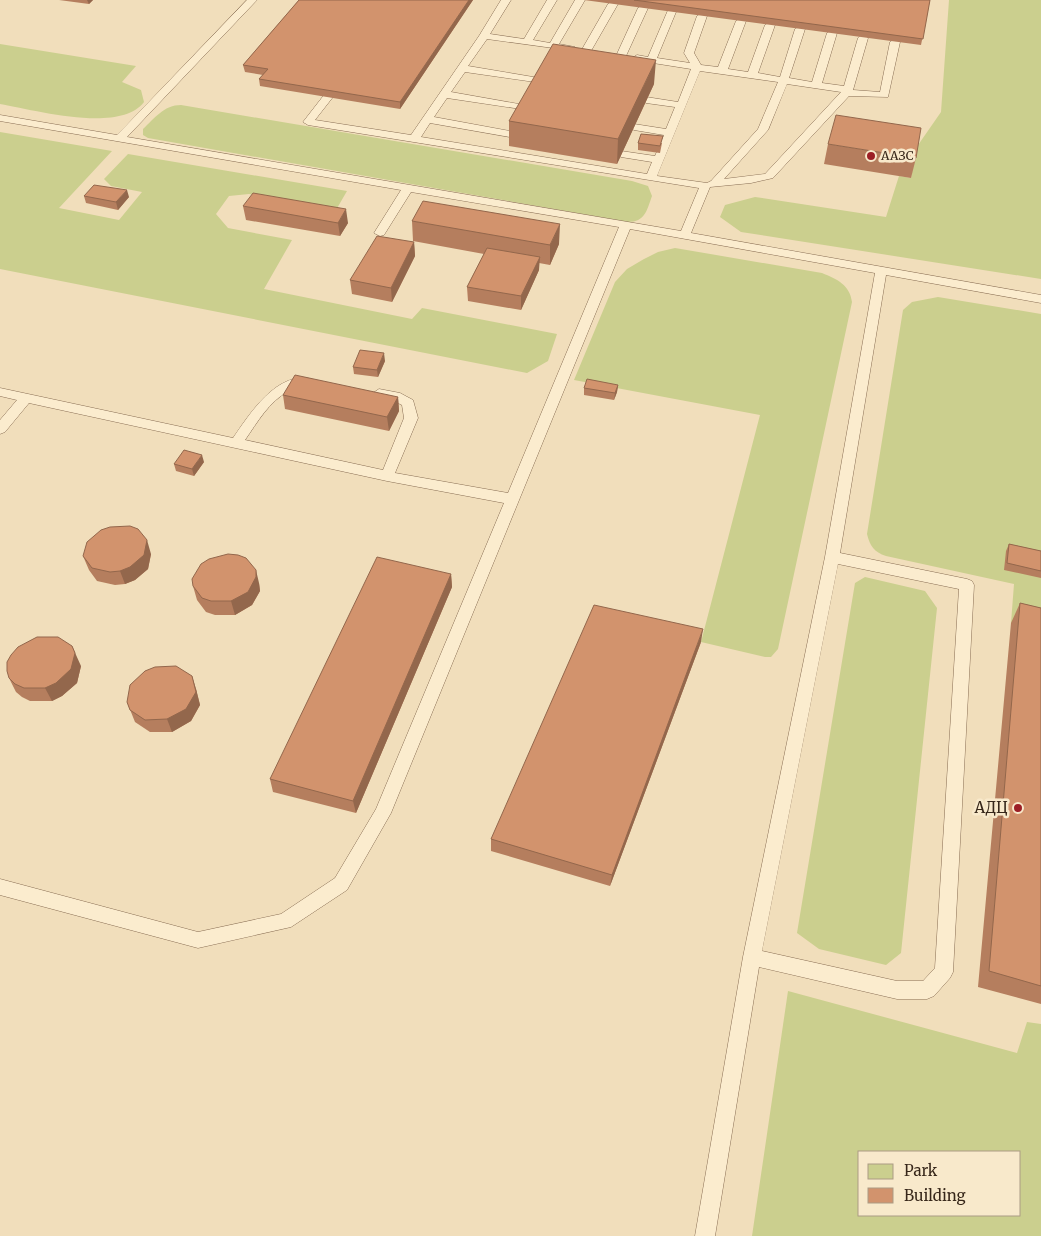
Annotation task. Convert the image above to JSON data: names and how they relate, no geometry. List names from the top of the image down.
{
  "places": ["ААЗС", "АДЦ"],
  "legend": ["Park", "Building"]
}
